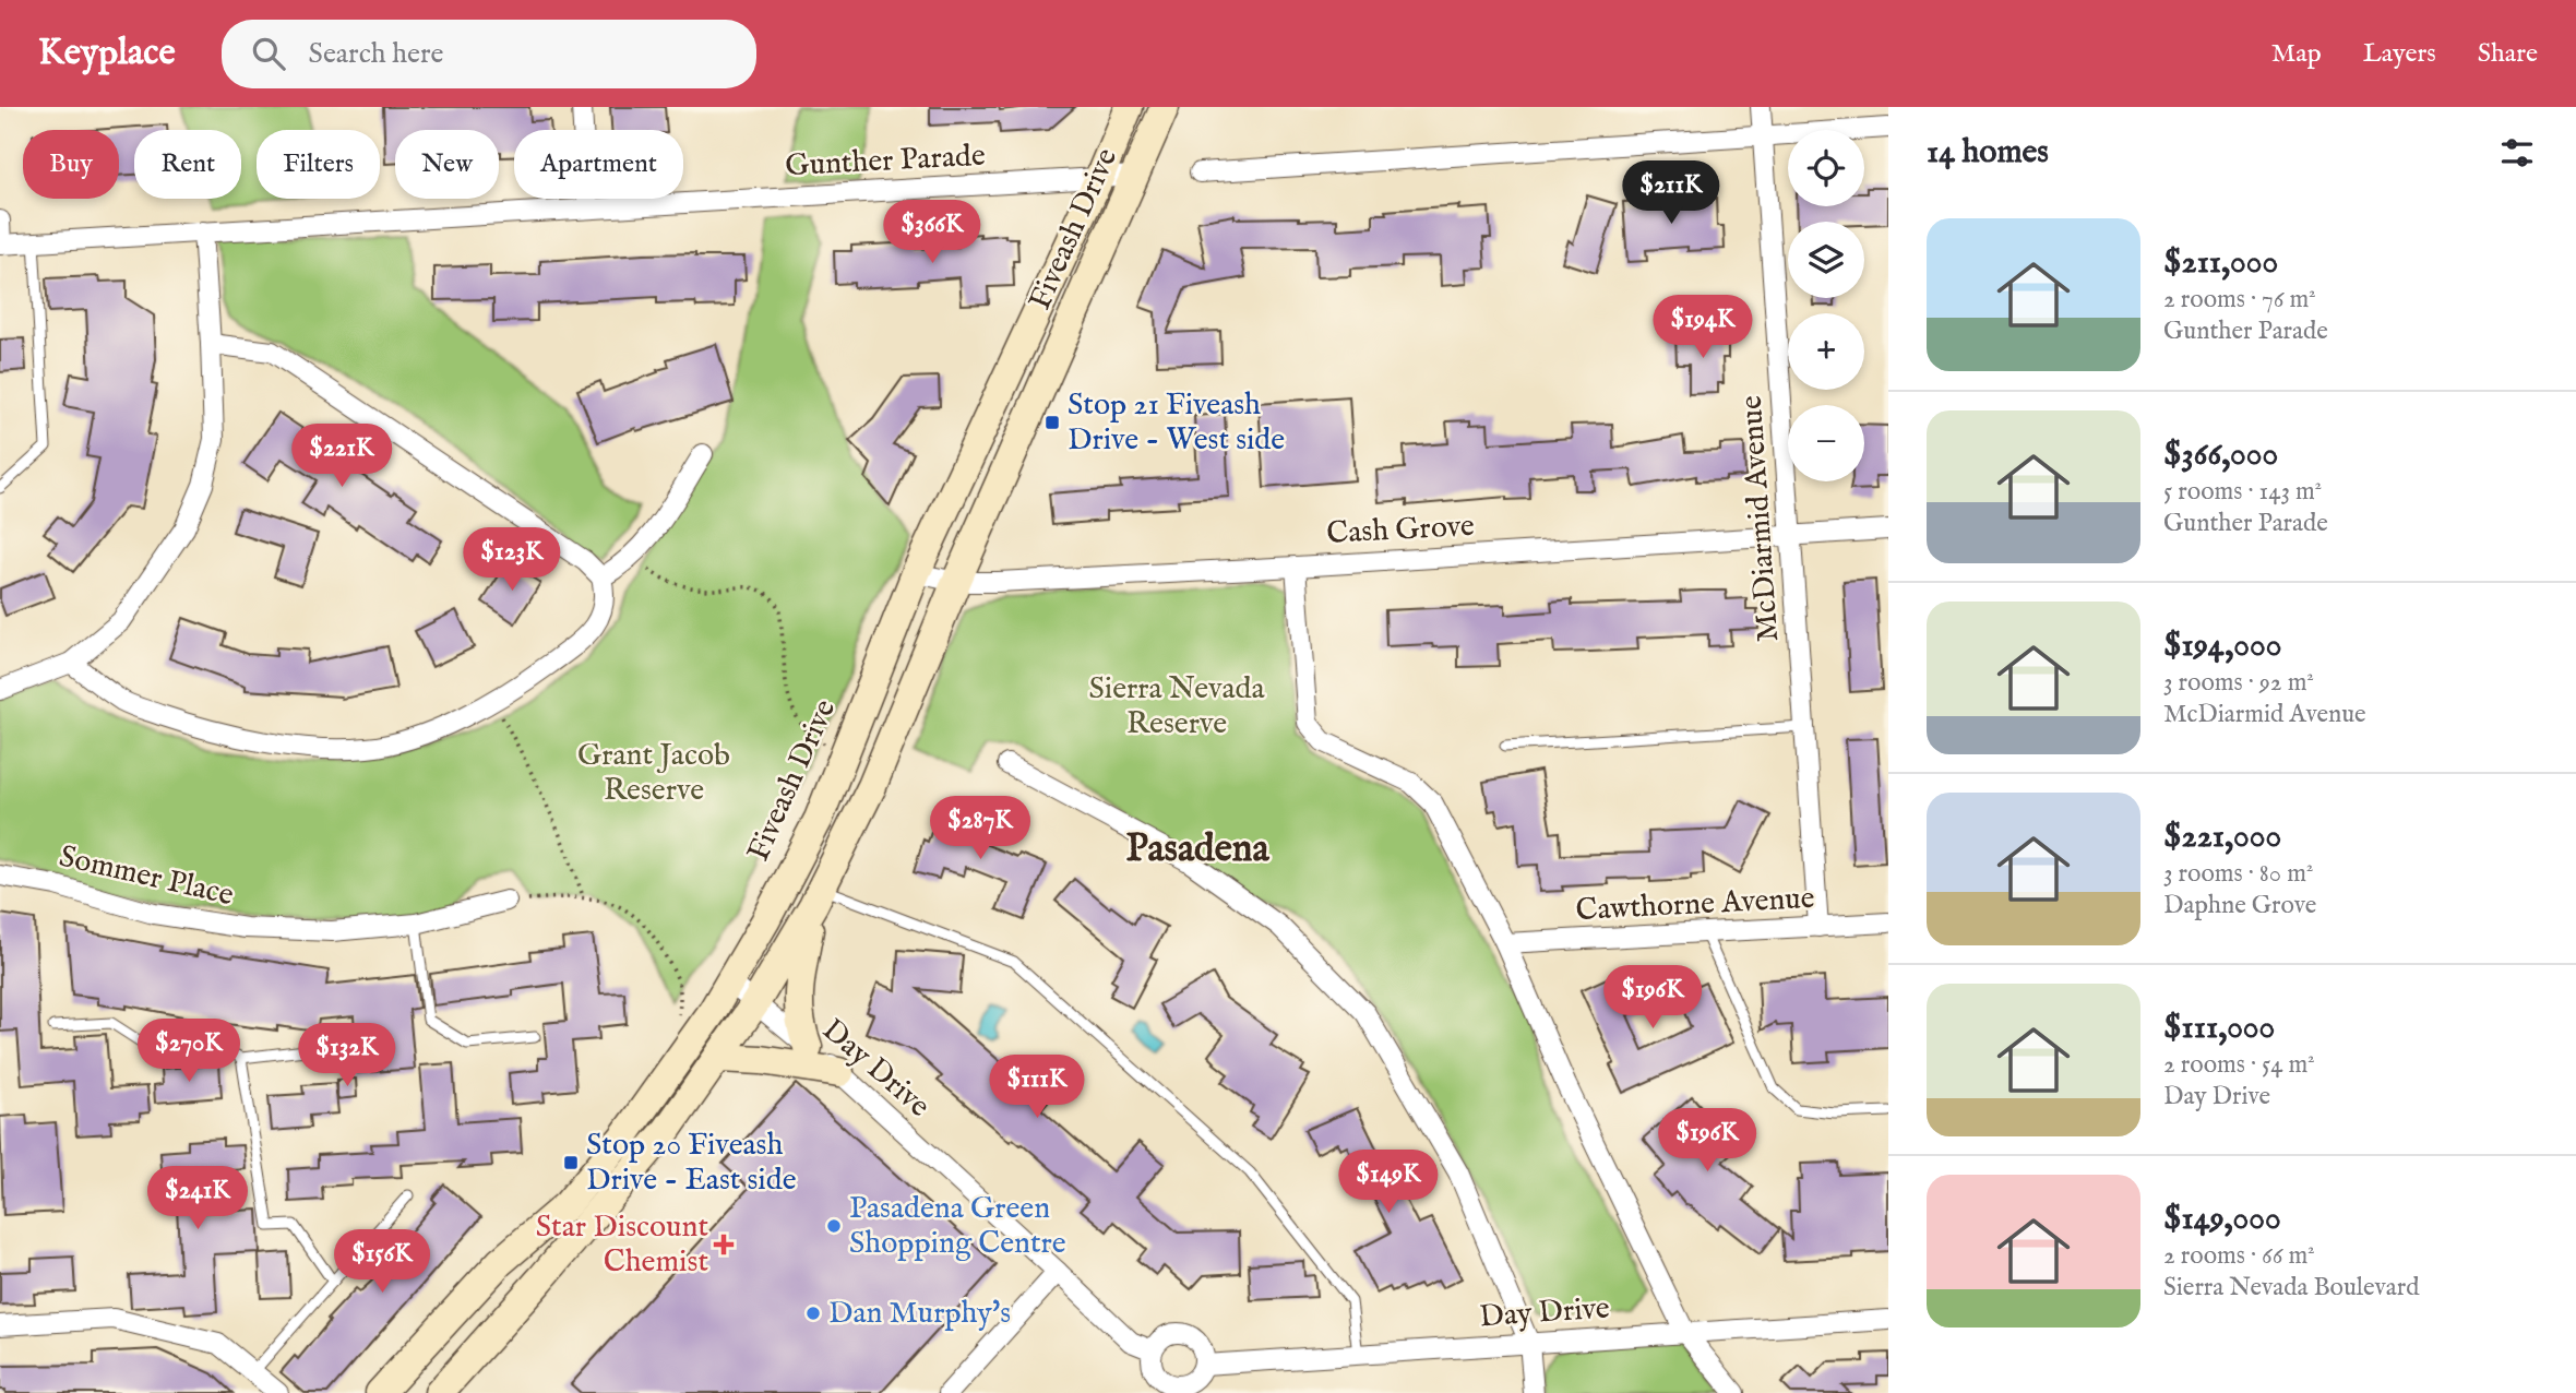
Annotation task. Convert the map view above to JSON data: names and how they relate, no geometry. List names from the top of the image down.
{
  "streets": {
    "main road": ["Fiveash Drive"],
    "street": [
      "Gunther Parade",
      "McDiarmid Avenue",
      "Cash Grove",
      "Sommer Place",
      "Cawthorne Avenue",
      "Day Drive"
    ]
  },
  "crossings": [
    ["Gunther Parade", "Fiveash Drive"],
    ["Fiveash Drive", "Cash Grove"],
    ["Fiveash Drive", "Day Drive"],
    ["McDiarmid Avenue", "Cash Grove"],
    ["McDiarmid Avenue", "Cawthorne Avenue"]
  ],
  "districts": ["Pasadena"],
  "parks": ["Sierra Nevada Reserve", "Grant Jacob Reserve"],
  "places": {
    "transit": ["Stop 21 Fiveash Drive - West side", "Stop 20 Fiveash Drive - East side"],
    "other": ["Pasadena Green Shopping Centre", "Dan Murphy's"],
    "health": ["Star Discount Chemist"]
  },
  "page": {
    "header": "Keyplace",
    "search": "Search here",
    "nav": ["Map", "Layers", "Share"],
    "heading": "14 homes",
    "map_buttons": ["+", "−"],
    "chip": [
      "Buy",
      "Rent",
      "Filters",
      "New",
      "Apartment"
    ],
    "price": [
      "$211K",
      "$366K",
      "$194K",
      "$221K",
      "$123K",
      "$287K",
      "$196K",
      "$270K",
      "$132K",
      "$111K",
      "$196K",
      "$149K",
      "$241K",
      "$156K"
    ],
    "list": [
      {
        "name": "$211,000",
        "note": "2 rooms · 76 m² · Gunther Parade"
      },
      {
        "name": "$366,000",
        "note": "5 rooms · 143 m² · Gunther Parade"
      },
      {
        "name": "$194,000",
        "note": "3 rooms · 92 m² · McDiarmid Avenue"
      },
      {
        "name": "$221,000",
        "note": "3 rooms · 80 m² · Daphne Grove"
      },
      {
        "name": "$111,000",
        "note": "2 rooms · 54 m² · Day Drive"
      },
      {
        "name": "$149,000",
        "note": "2 rooms · 66 m² · Sierra Nevada Boulevard"
      }
    ]
  }
}
